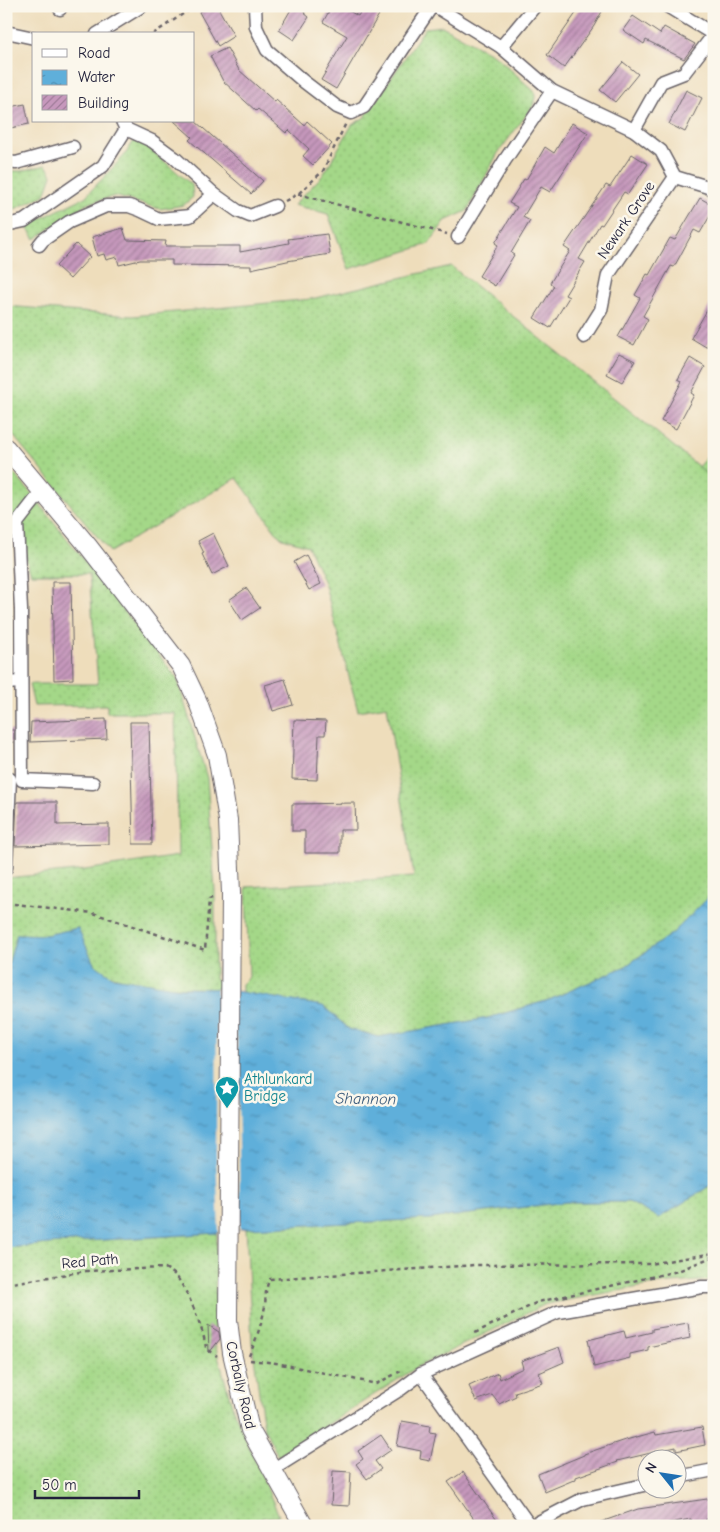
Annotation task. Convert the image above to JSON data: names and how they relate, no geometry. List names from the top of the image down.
{
  "streets": {
    "main road": ["Corbally Road"],
    "street": ["Newark Grove"],
    "path": ["Red Path"]
  },
  "water": ["Shannon"],
  "places": {
    "place": ["Athlunkard Bridge"]
  },
  "legend": ["Road", "Water", "Building"],
  "scale_bar": "50 m",
  "north": "top left"
}
